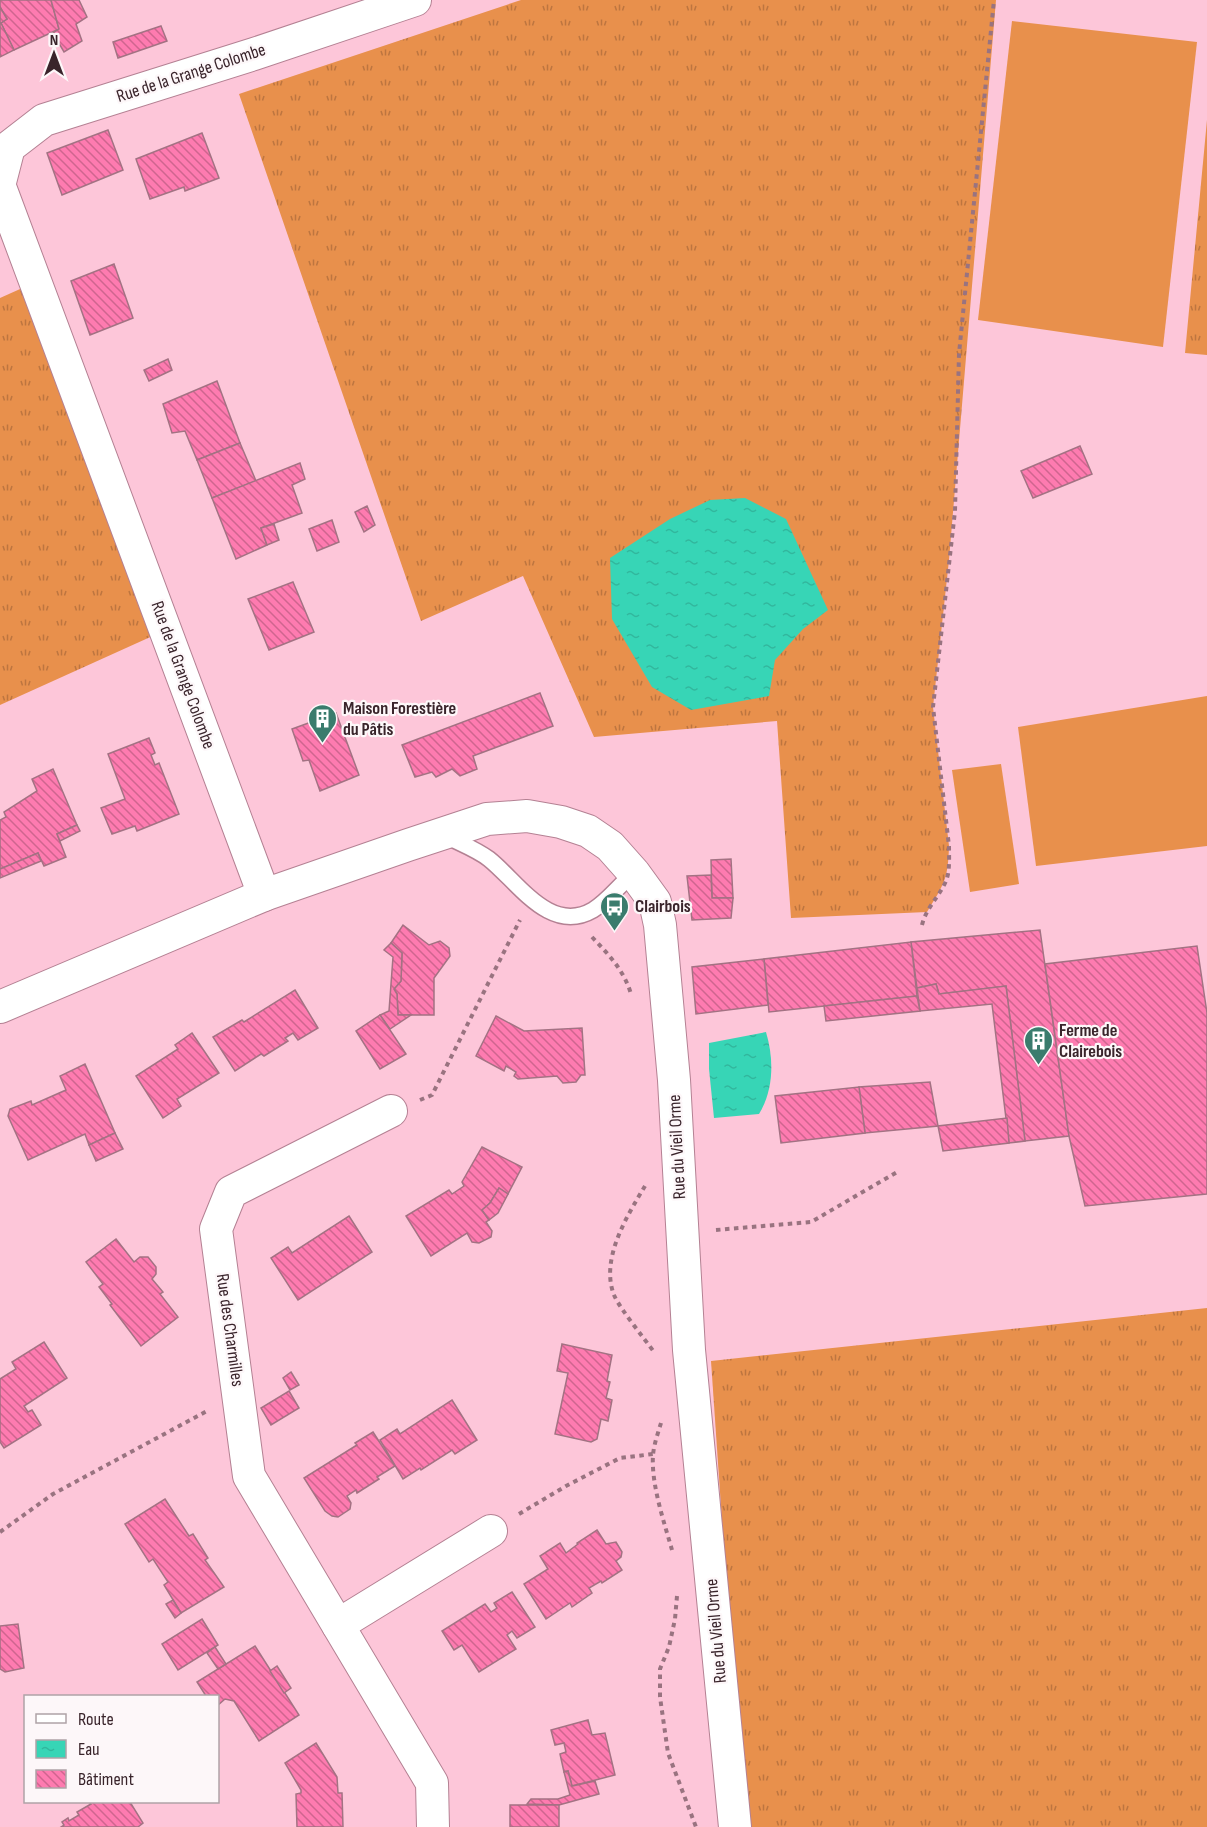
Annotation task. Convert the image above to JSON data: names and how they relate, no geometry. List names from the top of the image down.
{
  "streets": {
    "street": ["Rue de la Grange Colombe", "Rue du Vieil Orme", "Rue des Charmilles"]
  },
  "crossings": [
    ["Rue de la Grange Colombe", "Rue du Vieil Orme"]
  ],
  "places": {
    "building": ["Maison Forestière du Pâtis", "Ferme de Clairebois"],
    "bus stop": ["Clairbois"]
  },
  "legend": ["Route", "Eau", "Bâtiment"],
  "north": "top"
}
